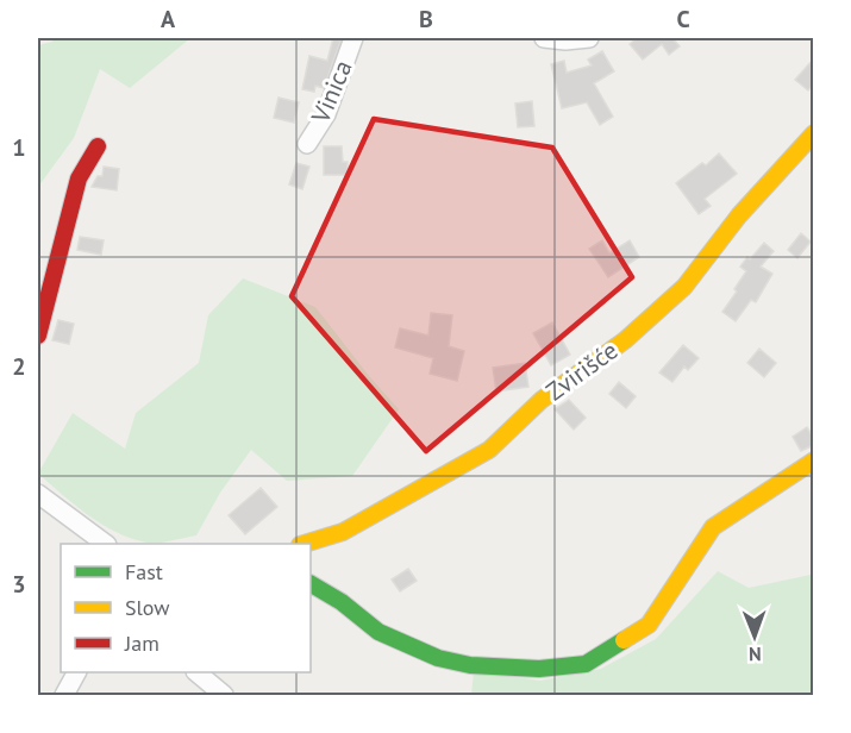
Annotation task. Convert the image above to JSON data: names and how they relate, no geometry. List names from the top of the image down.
{
  "streets": {
    "street": ["Vinica", "Zvirišće"]
  },
  "legend": ["Fast", "Slow", "Jam"],
  "north": "bottom",
  "grid": {
    "columns": ["A", "B", "C"],
    "rows": ["1", "2", "3"]
  }
}
